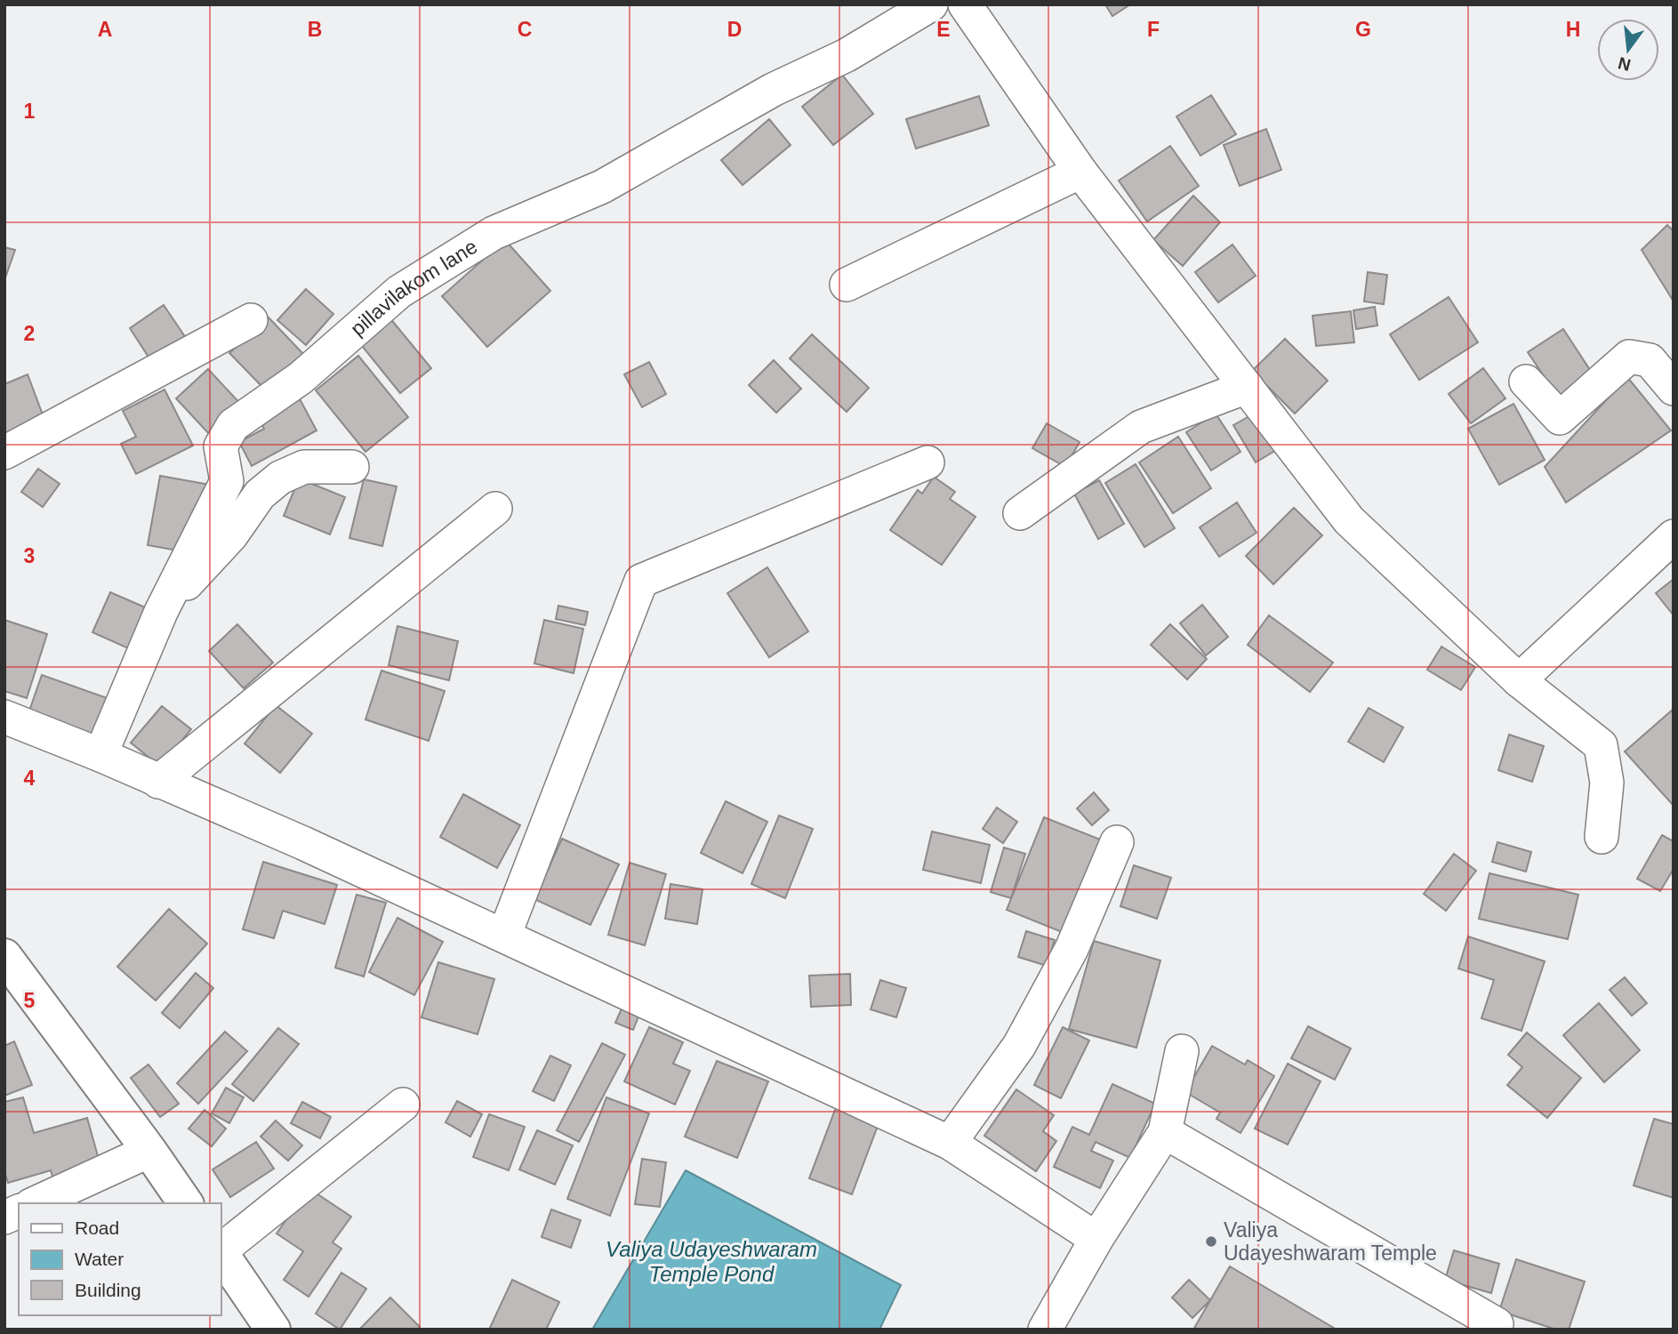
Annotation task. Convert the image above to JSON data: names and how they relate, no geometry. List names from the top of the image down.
{
  "streets": {
    "street": ["pillavilakom lane"]
  },
  "water": ["Valiya Udayeshwaram Temple Pond"],
  "places": ["Valiya Udayeshwaram Temple"],
  "legend": ["Road", "Water", "Building"],
  "north": "bottom",
  "grid": {
    "columns": [
      "A",
      "B",
      "C",
      "D",
      "E",
      "F",
      "G",
      "H"
    ],
    "rows": [
      "1",
      "2",
      "3",
      "4",
      "5"
    ]
  }
}
